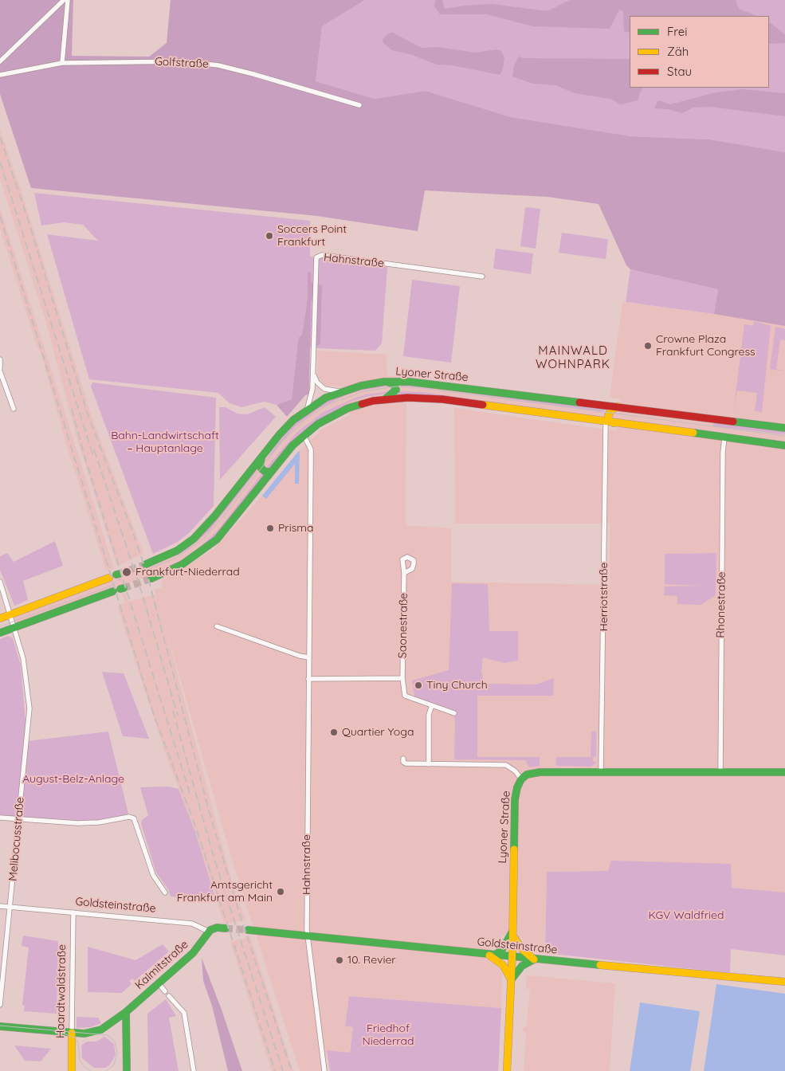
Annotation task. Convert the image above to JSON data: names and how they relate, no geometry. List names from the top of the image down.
{
  "streets": {
    "main road": [
      "Lyoner Straße",
      "Goldsteinstraße",
      "Kalmitstraße",
      "Haardtwaldstraße"
    ],
    "street": [
      "Golfstraße",
      "Hahnstraße",
      "Herriotstraße",
      "Rhonestraße",
      "Saonestraße",
      "Melibocusstraße"
    ]
  },
  "crossings": [
    ["Hahnstraße", "Lyoner Straße"],
    ["Hahnstraße", "Goldsteinstraße"],
    ["Lyoner Straße", "Herriotstraße"],
    ["Lyoner Straße", "Rhonestraße"],
    ["Lyoner Straße", "Goldsteinstraße"],
    ["Melibocusstraße", "Goldsteinstraße"],
    ["Goldsteinstraße", "Kalmitstraße"],
    ["Goldsteinstraße", "Haardtwaldstraße"],
    ["Kalmitstraße", "Haardtwaldstraße"]
  ],
  "districts": ["MAINWALD WOHNPARK"],
  "parks": [
    "Bahn-Landwirtschaft – Hauptanlage",
    "August-Belz-Anlage",
    "KGV Waldfried",
    "Friedhof Niederrad"
  ],
  "places": [
    "Soccers Point Frankfurt",
    "Crowne Plaza Frankfurt Congress",
    "Prisma",
    "Frankfurt-Niederrad",
    "Tiny Church",
    "Quartier Yoga",
    "Amtsgericht Frankfurt am Main",
    "10. Revier"
  ],
  "legend": ["Frei", "Zäh", "Stau"]
}
